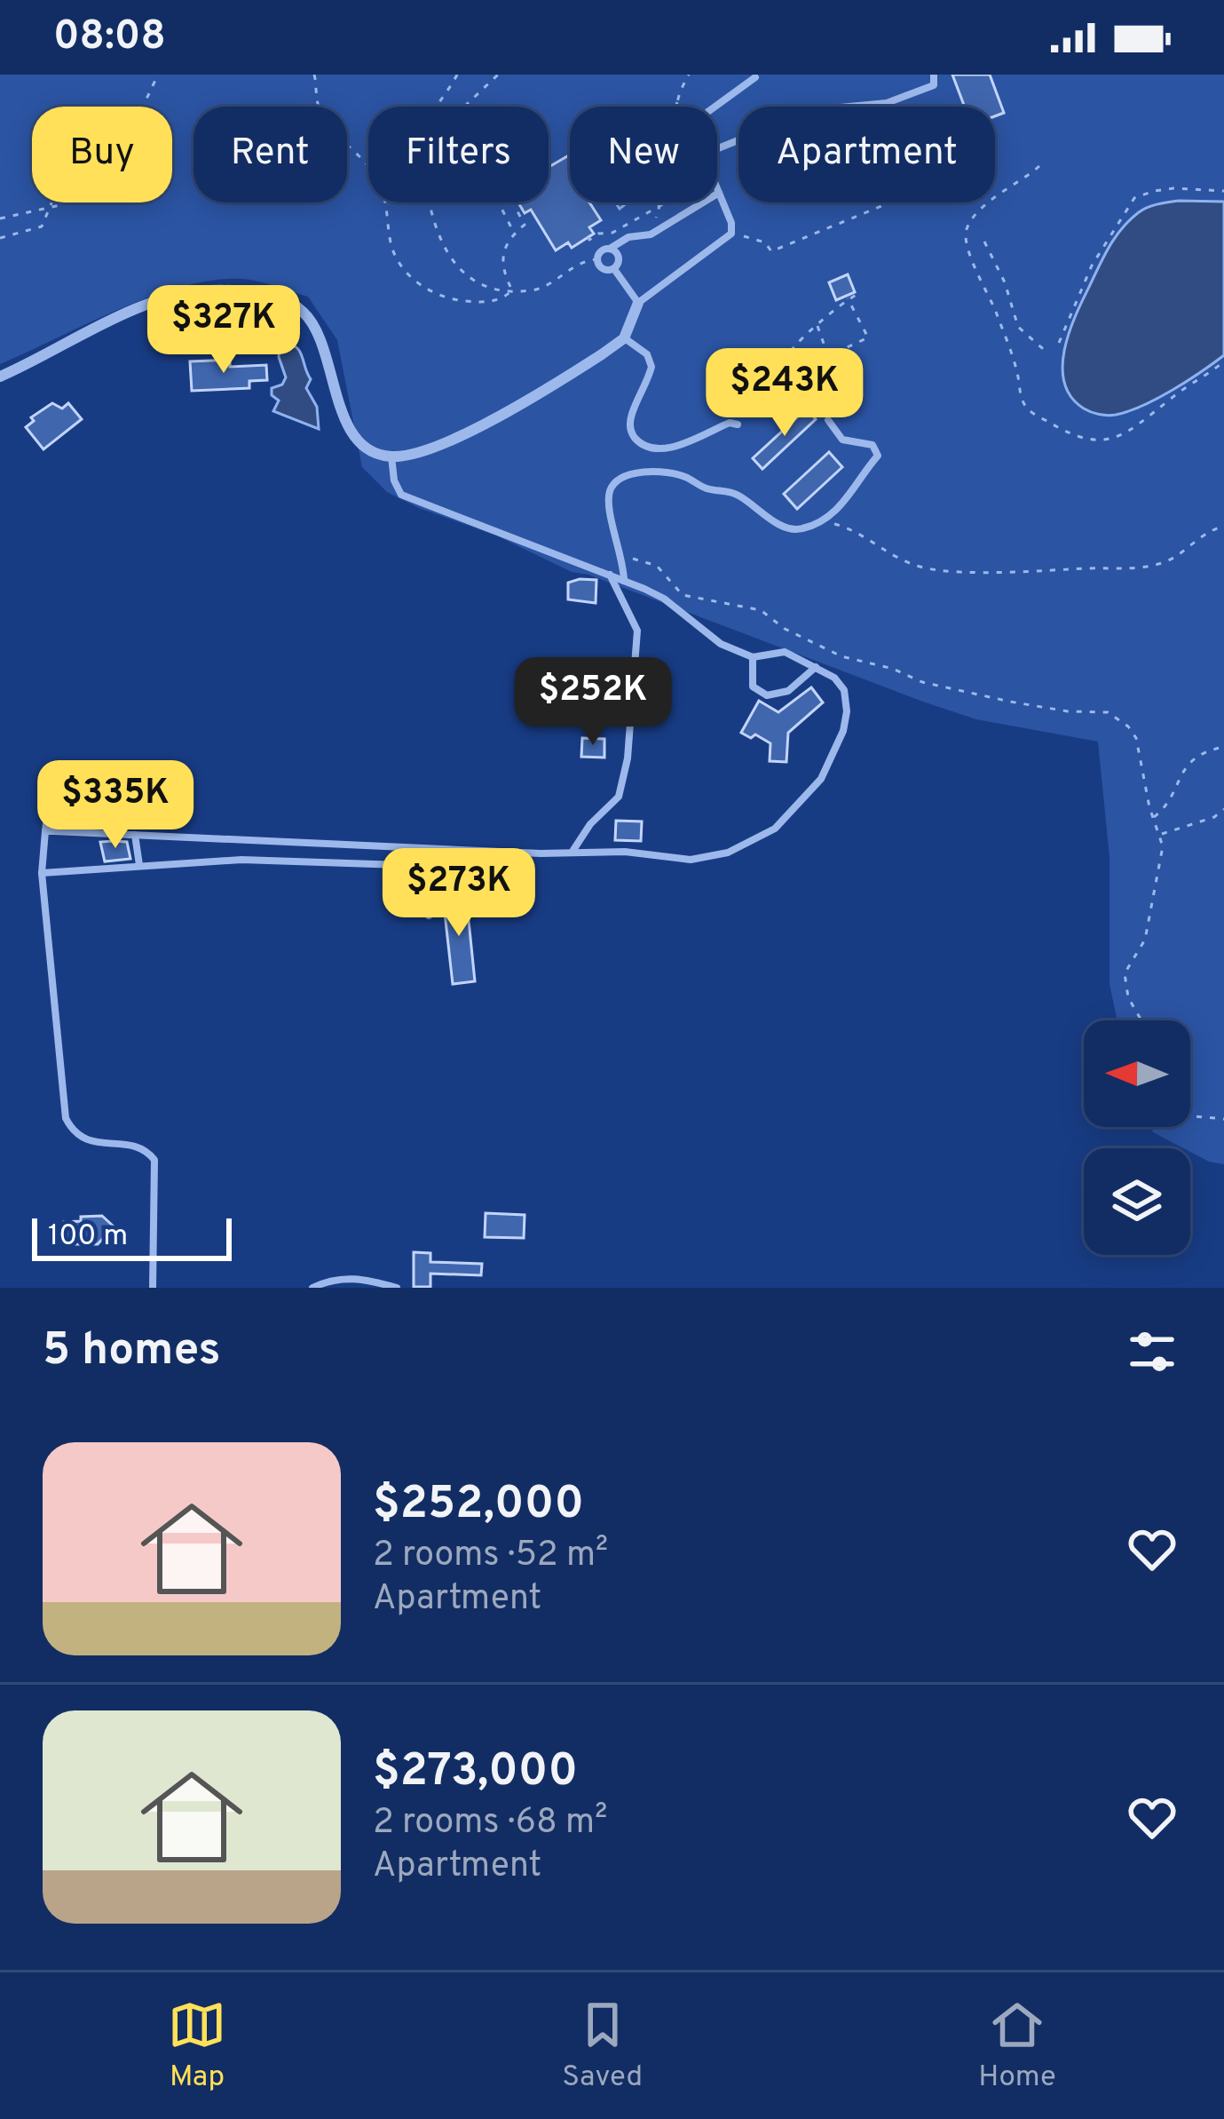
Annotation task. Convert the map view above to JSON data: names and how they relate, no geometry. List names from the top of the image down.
{
  "scale_bar": "100 m",
  "north": "left",
  "page": {
    "status": "08:08",
    "chip": [
      "Buy",
      "Rent",
      "Filters",
      "New",
      "Apartment"
    ],
    "price": [
      "$327K",
      "$243K",
      "$252K",
      "$335K",
      "$273K"
    ],
    "scale": "100 m",
    "heading": "5 homes",
    "list": [
      {
        "name": "$252,000",
        "note": "2 rooms · 52 m² · Apartment"
      },
      {
        "name": "$273,000",
        "note": "2 rooms · 68 m² · Apartment"
      }
    ],
    "tabs": ["Map", "Saved", "Home"]
  }
}
